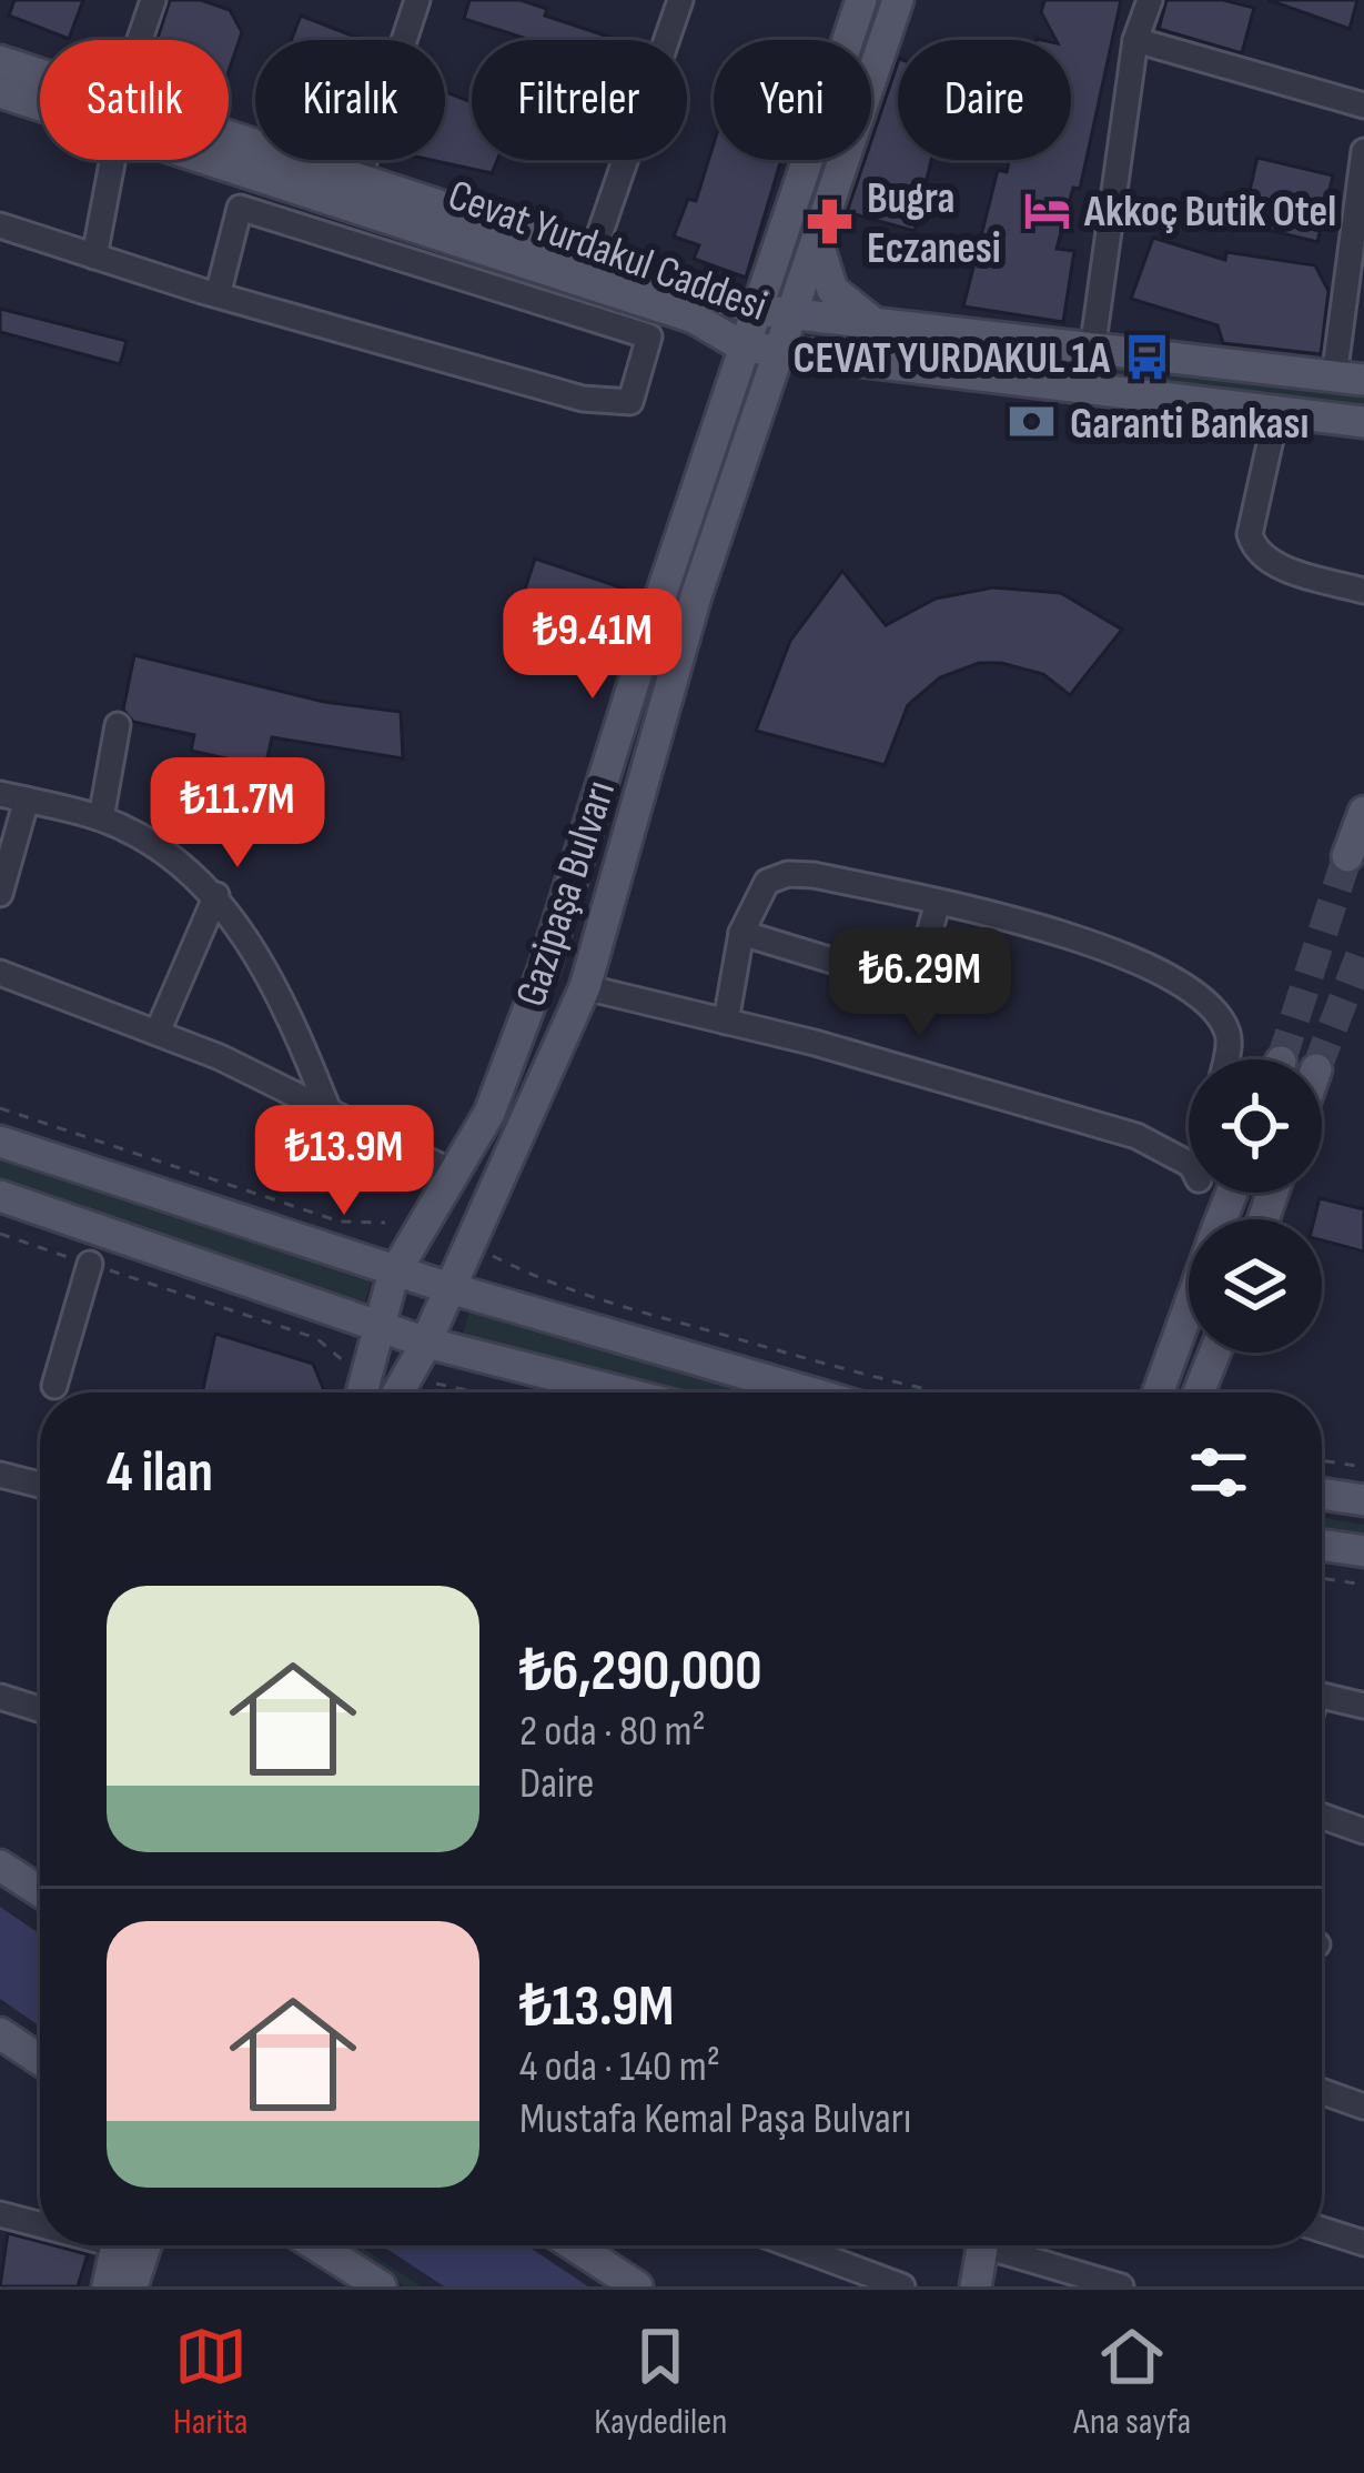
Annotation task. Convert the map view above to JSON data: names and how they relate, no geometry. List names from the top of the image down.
{
  "streets": {
    "main road": ["Cevat Yurdakul Caddesi", "Gazipaşa Bulvarı"]
  },
  "crossings": [
    ["Cevat Yurdakul Caddesi", "Gazipaşa Bulvarı"]
  ],
  "places": {
    "hotel": ["Akkoç Butik Otel"],
    "pharmacy": ["Bugra Eczanesi"],
    "bus stop": ["CEVAT YURDAKUL 1A"],
    "bank": ["Garanti Bankası"]
  },
  "page": {
    "chip": [
      "Satılık",
      "Kiralık",
      "Filtreler",
      "Yeni",
      "Daire"
    ],
    "price": [
      "₺9.41M",
      "₺11.7M",
      "₺6.29M",
      "₺13.9M"
    ],
    "heading": "4 ilan",
    "list": [
      {
        "name": "₺6,290,000",
        "note": "2 oda · 80 m² · Daire"
      },
      {
        "name": "₺13.9M",
        "note": "4 oda · 140 m² · Mustafa Kemal Paşa Bulvarı"
      }
    ],
    "tabs": ["Harita", "Kaydedilen", "Ana sayfa"]
  }
}
